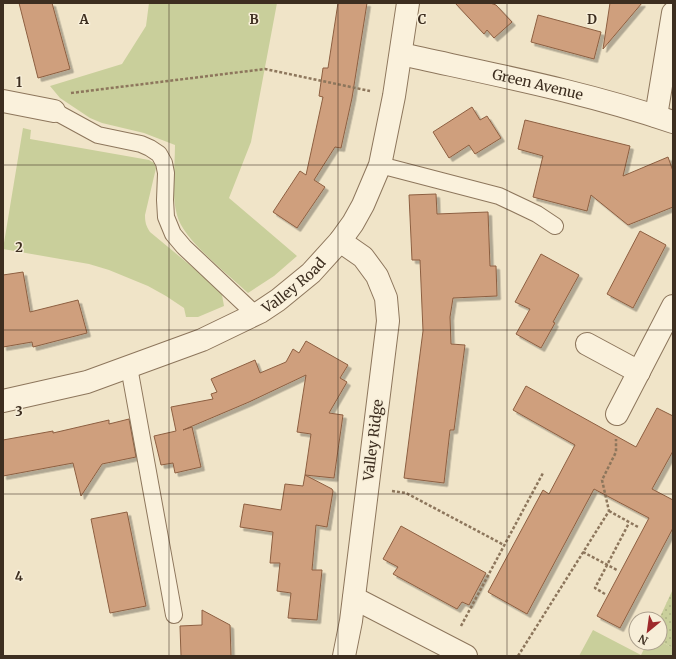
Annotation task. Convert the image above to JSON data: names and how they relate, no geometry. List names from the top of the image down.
{
  "streets": {
    "street": ["Green Avenue", "Valley Road", "Valley Ridge"]
  },
  "crossings": [
    ["Green Avenue", "Valley Road"],
    ["Valley Road", "Valley Ridge"]
  ],
  "north": "bottom left",
  "grid": {
    "columns": [
      "A",
      "B",
      "C",
      "D"
    ],
    "rows": [
      "1",
      "2",
      "3",
      "4"
    ]
  }
}
